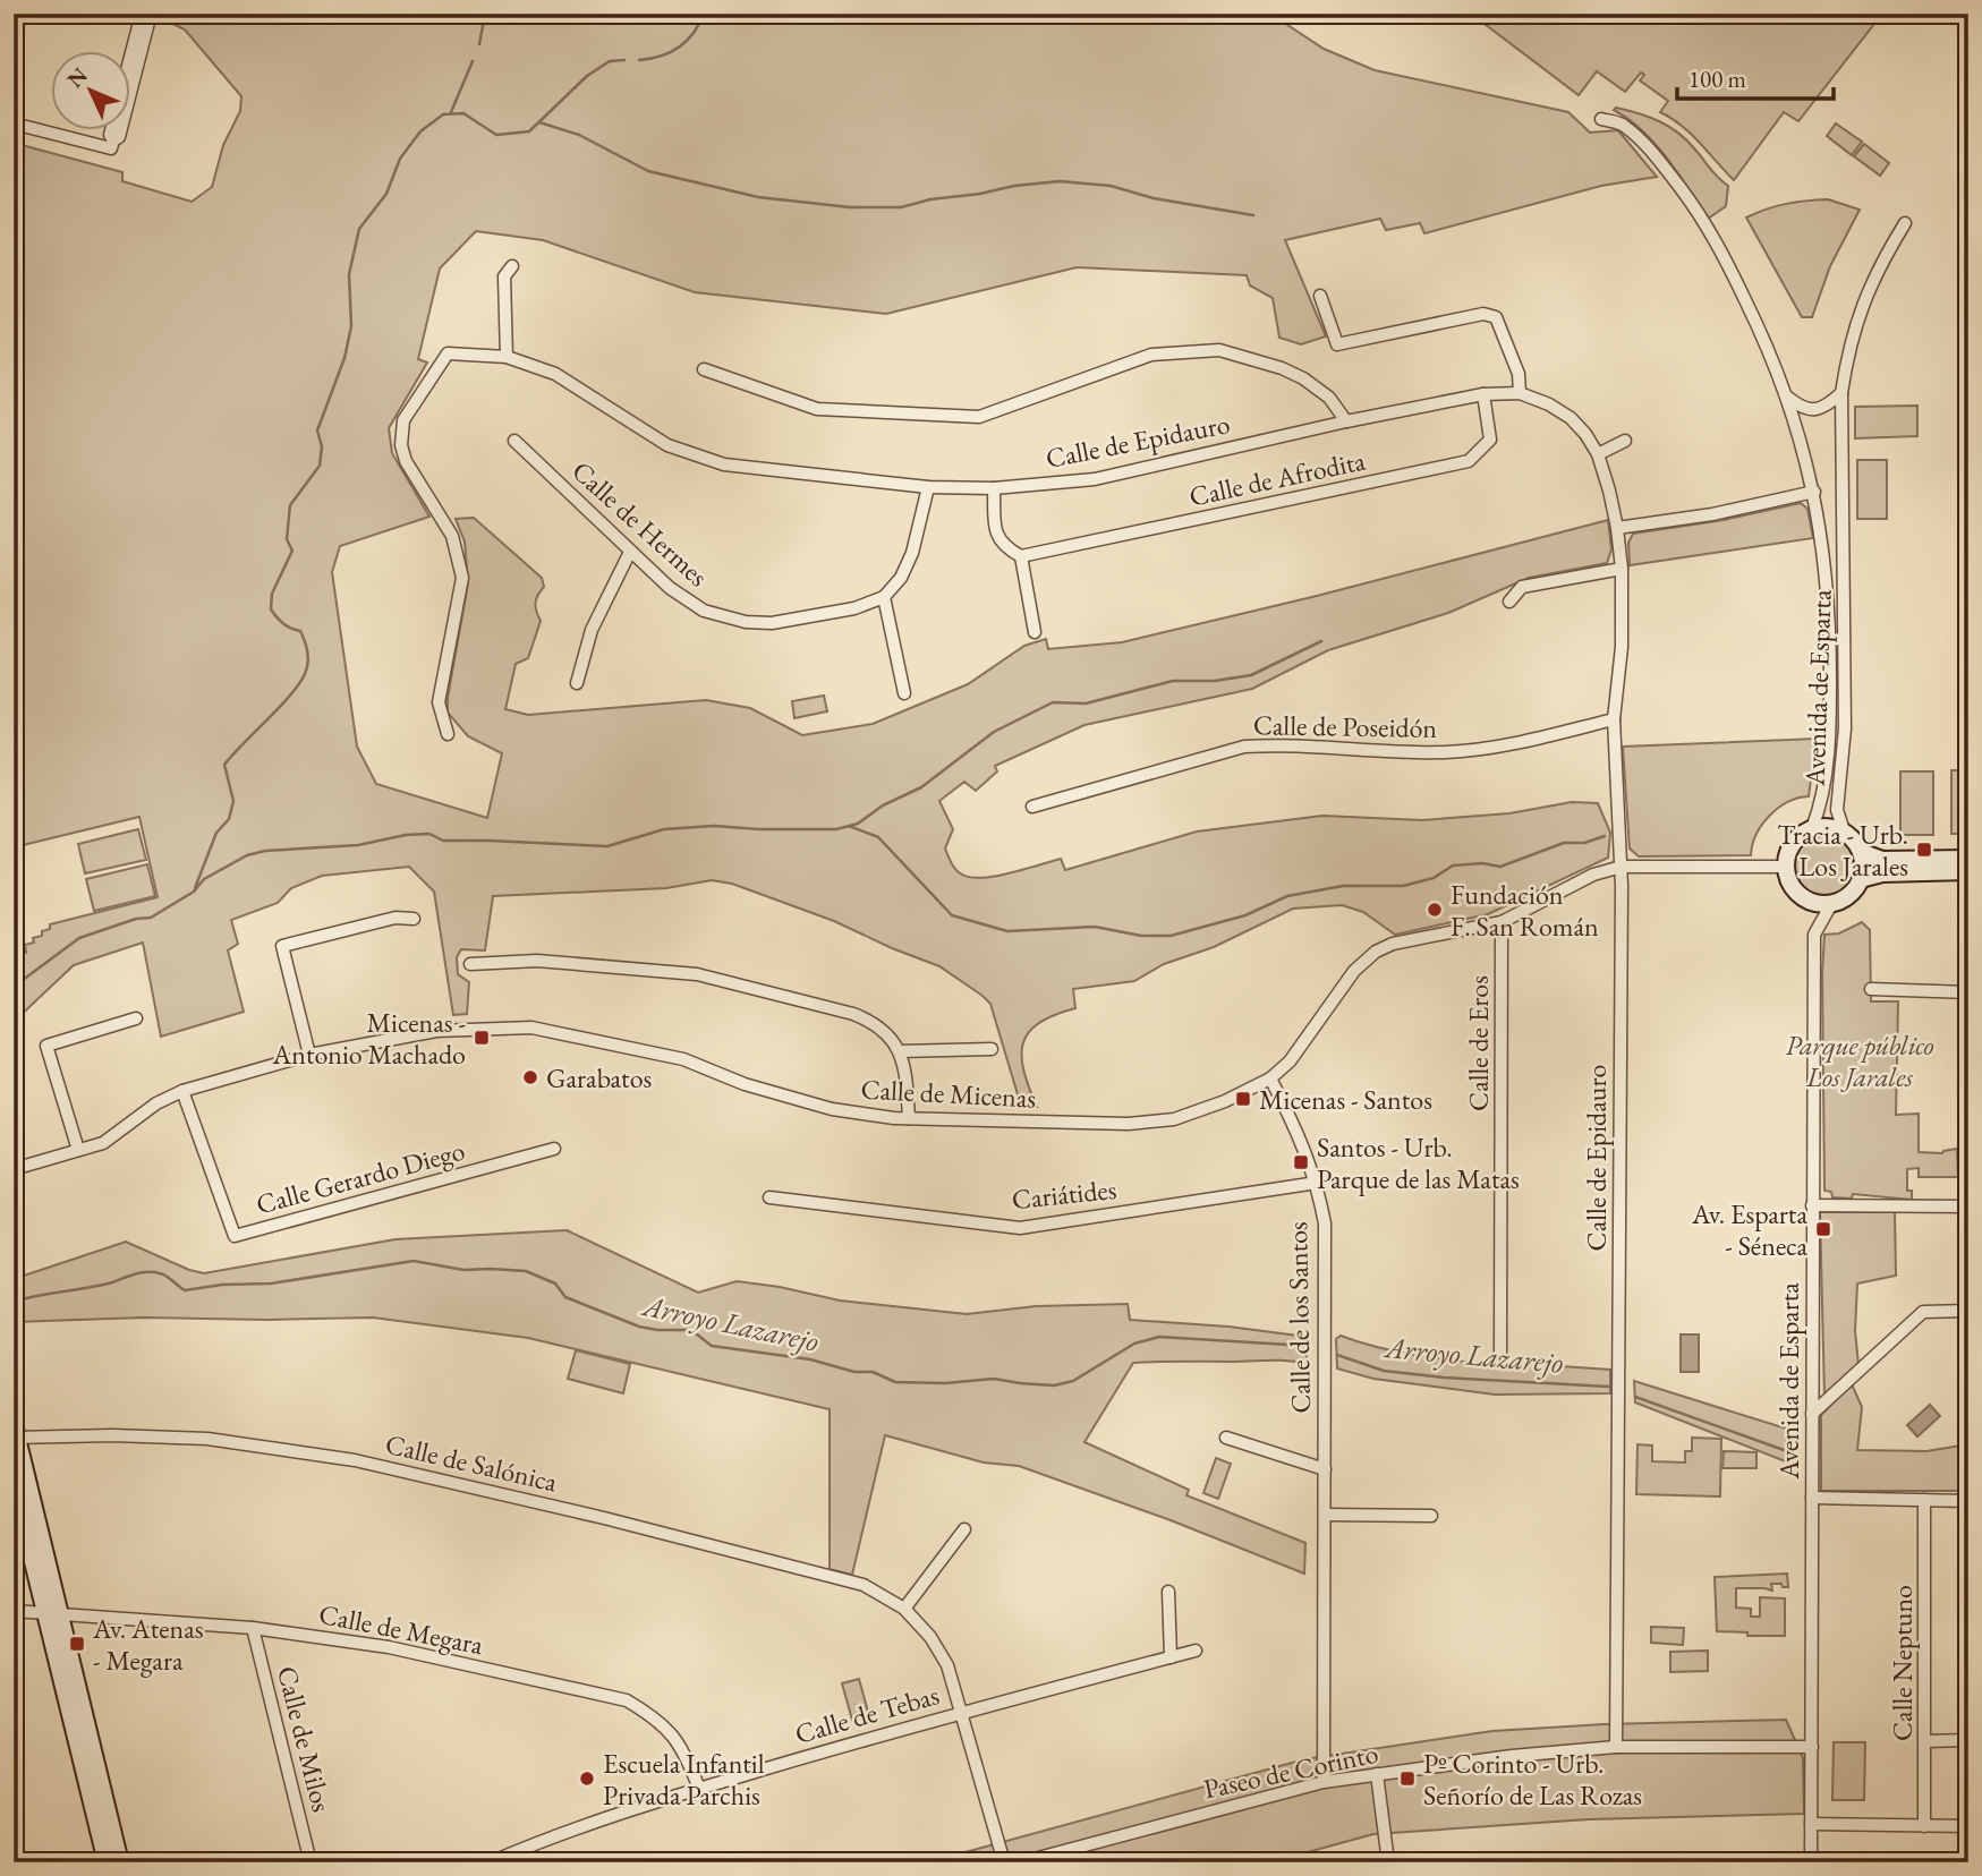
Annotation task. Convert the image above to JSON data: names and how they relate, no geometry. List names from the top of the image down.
{
  "streets": {
    "street": [
      "Calle de Epidauro",
      "Calle de Afrodita",
      "Calle de Hermes",
      "Avenida de Esparta",
      "Calle de Poseidón",
      "Calle de Eros",
      "Calle de Micenas",
      "Calle Gerardo Diego",
      "Cariátides",
      "Calle de los Santos",
      "Calle de Salónica",
      "Calle de Megara",
      "Calle Neptuno",
      "Calle de Tebas",
      "Calle de Milos",
      "Paseo de Corinto"
    ]
  },
  "crossings": [
    ["Calle de Epidauro", "Calle de Afrodita"],
    ["Calle de Epidauro", "Calle de Poseidón"],
    ["Calle de Epidauro", "Calle de Micenas"],
    ["Calle de Epidauro", "Paseo de Corinto"],
    ["Avenida de Esparta", "Calle de Micenas"],
    ["Avenida de Esparta", "Paseo de Corinto"],
    ["Calle de Eros", "Calle de Micenas"],
    ["Calle de Micenas", "Calle Gerardo Diego"],
    ["Calle de Micenas", "Calle de los Santos"],
    ["Cariátides", "Calle de los Santos"],
    ["Calle de los Santos", "Paseo de Corinto"],
    ["Calle de Salónica", "Calle de Tebas"],
    ["Calle de Megara", "Calle de Tebas"],
    ["Calle de Megara", "Calle de Milos"]
  ],
  "water": ["Arroyo Lazarejo"],
  "parks": ["Parque público Los Jarales"],
  "places": {
    "transit": [
      "Tracia - Urb. Los Jarales",
      "Micenas - Antonio Machado",
      "Micenas - Santos",
      "Santos - Urb. Parque de las Matas",
      "Av. Esparta - Séneca",
      "Av. Atenas - Megara",
      "Pº Corinto - Urb. Señorío de Las Rozas"
    ],
    "other": ["Fundación F. San Román", "Garabatos", "Escuela Infantil Privada Parchis"]
  },
  "scale_bar": "100 m",
  "north": "top left"
}
